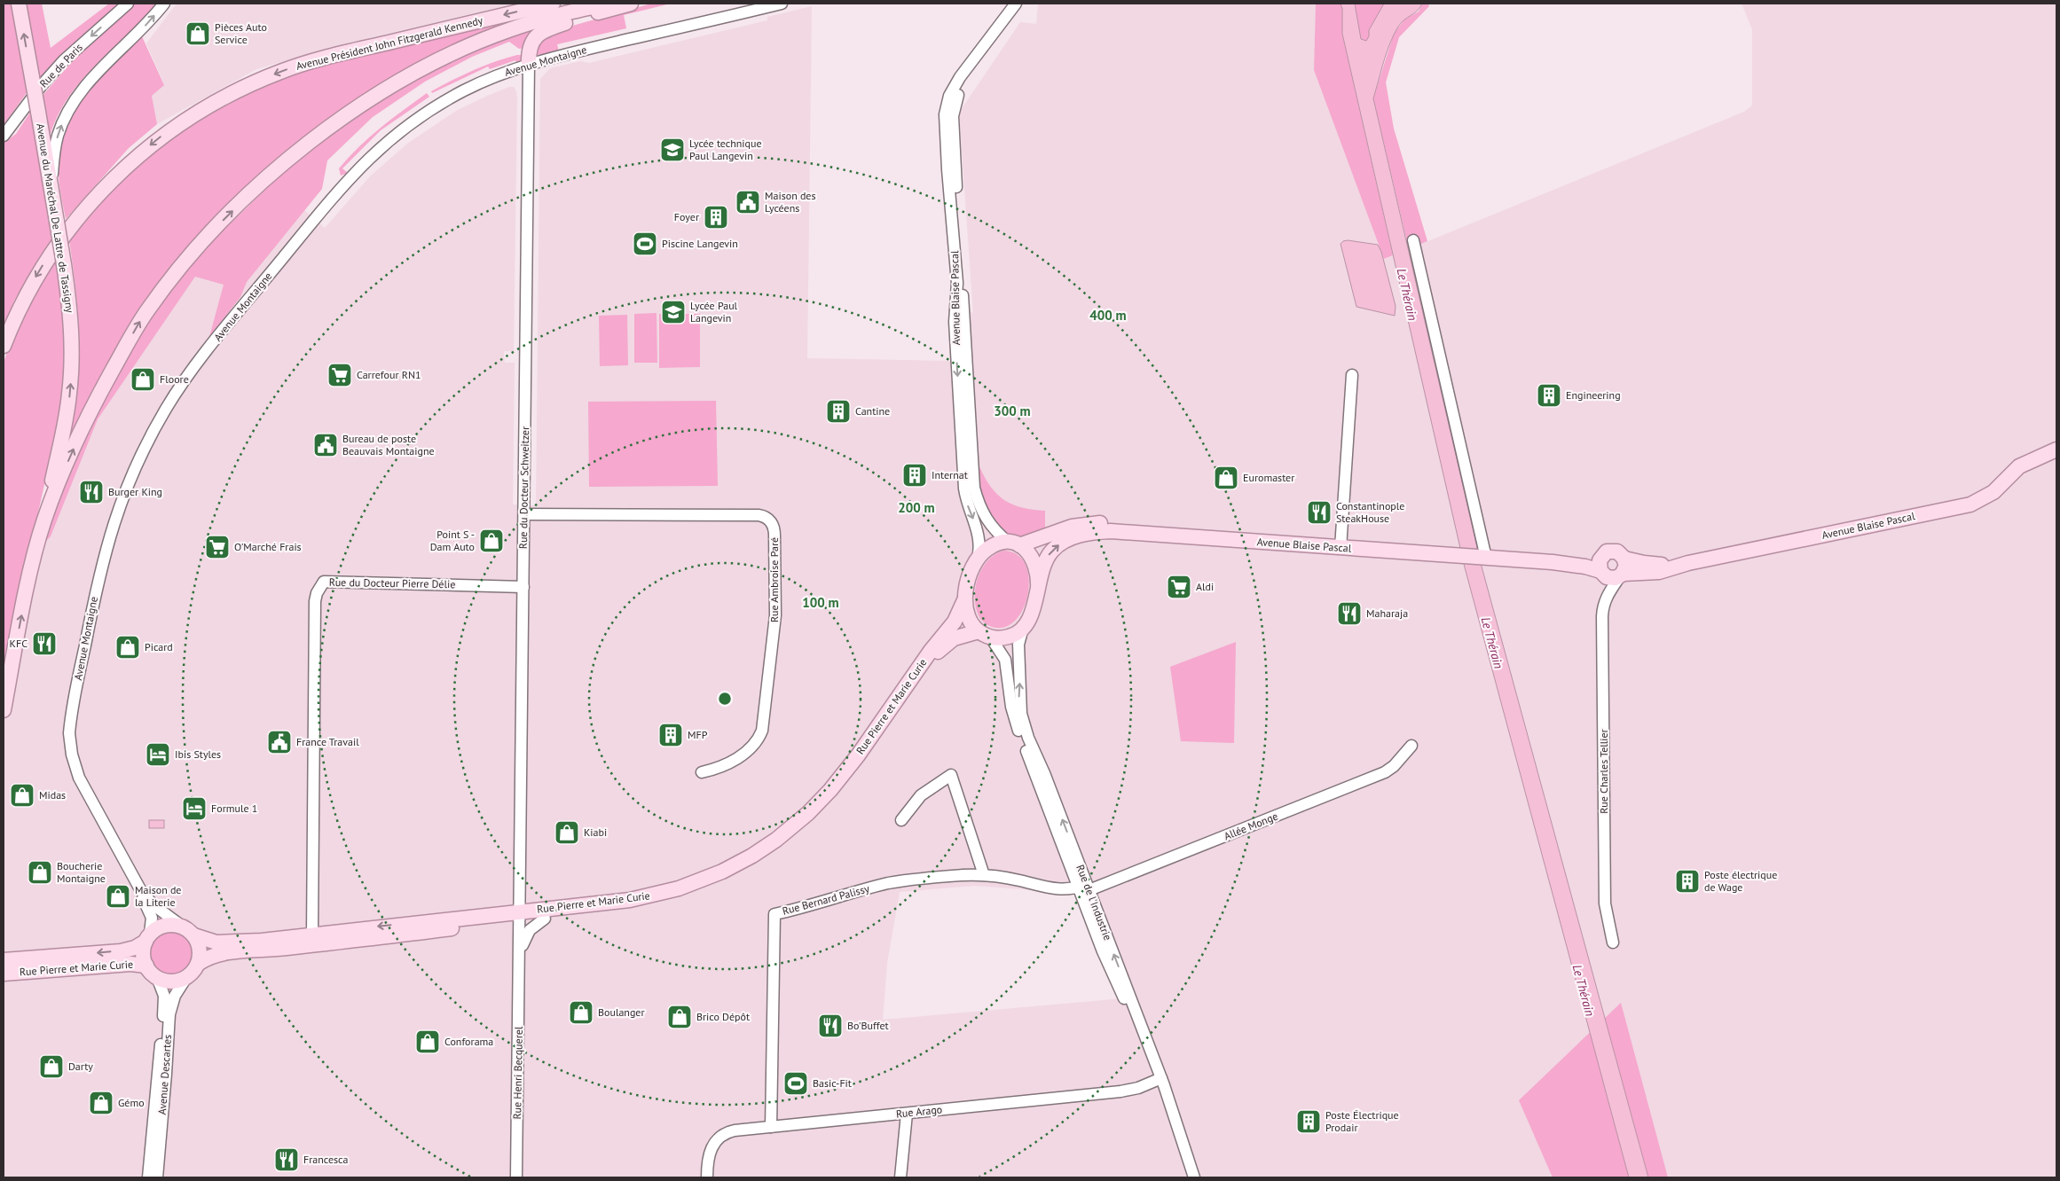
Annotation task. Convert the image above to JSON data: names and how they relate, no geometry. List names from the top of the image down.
{
  "streets": {
    "main road": [
      "Avenue Président John Fitzgerald Kennedy",
      "Avenue du Maréchal De Lattre de Tassigny",
      "Avenue Blaise Pascal",
      "Rue Pierre et Marie Curie"
    ],
    "street": [
      "Avenue Montaigne",
      "Rue de Paris",
      "Rue du Docteur Schweitzer",
      "Rue Ambroise Paré",
      "Rue du Docteur Pierre Délie",
      "Rue Charles Tellier",
      "Allée Monge",
      "Rue Bernard Palissy",
      "Rue de l'Industrie",
      "Rue Henri Becquerel",
      "Avenue Descartes",
      "Rue Arago"
    ]
  },
  "crossings": [
    ["Avenue Président John Fitzgerald Kennedy", "Avenue du Maréchal De Lattre de Tassigny"],
    ["Avenue Montaigne", "Rue du Docteur Schweitzer"],
    ["Avenue Montaigne", "Rue Pierre et Marie Curie"],
    ["Avenue Montaigne", "Avenue Descartes"],
    ["Avenue Blaise Pascal", "Rue Pierre et Marie Curie"],
    ["Avenue Blaise Pascal", "Rue Charles Tellier"],
    ["Avenue Blaise Pascal", "Rue de l'Industrie"],
    ["Rue du Docteur Schweitzer", "Rue Ambroise Paré"],
    ["Rue du Docteur Schweitzer", "Rue du Docteur Pierre Délie"],
    ["Rue du Docteur Schweitzer", "Rue Pierre et Marie Curie"],
    ["Rue du Docteur Schweitzer", "Rue Henri Becquerel"],
    ["Rue du Docteur Pierre Délie", "Rue Pierre et Marie Curie"],
    ["Rue Pierre et Marie Curie", "Rue de l'Industrie"],
    ["Rue Pierre et Marie Curie", "Rue Henri Becquerel"],
    ["Rue Pierre et Marie Curie", "Avenue Descartes"],
    ["Allée Monge", "Rue Bernard Palissy"],
    ["Allée Monge", "Rue de l'Industrie"],
    ["Rue Bernard Palissy", "Rue de l'Industrie"],
    ["Rue Bernard Palissy", "Rue Arago"],
    ["Rue de l'Industrie", "Rue Arago"]
  ],
  "one_way": ["Avenue du Maréchal De Lattre de Tassigny"],
  "water": ["Le Thérain"],
  "places": {
    "shop": [
      "Pièces Auto Service",
      "Floore",
      "Euromaster",
      "Point S - Dam Auto",
      "Picard",
      "Midas",
      "Kiabi",
      "Boucherie Montaigne",
      "Maison de la Literie",
      "Boulanger",
      "Brico Dépôt",
      "Conforama",
      "Darty",
      "Gémo"
    ],
    "school or university": ["Lycée technique Paul Langevin", "Lycée Paul Langevin"],
    "public building": ["Maison des Lycéens", "Bureau de poste Beauvais Montaigne", "France Travail"],
    "building": [
      "Foyer",
      "Engineering",
      "Cantine",
      "Internat",
      "MFP",
      "Poste électrique de Wage",
      "Poste Électrique Prodair"
    ],
    "sports": ["Piscine Langevin", "Basic-Fit"],
    "supermarket": ["Carrefour RN1", "O'Marché Frais", "Aldi"],
    "restaurant": [
      "Burger King",
      "Constantinople SteakHouse",
      "Maharaja",
      "KFC",
      "Bo'Buffet",
      "Francesca"
    ],
    "hotel": ["Ibis Styles", "Formule 1"]
  },
  "rings": [
    "400 m",
    "300 m",
    "200 m",
    "100 m"
  ]
}
